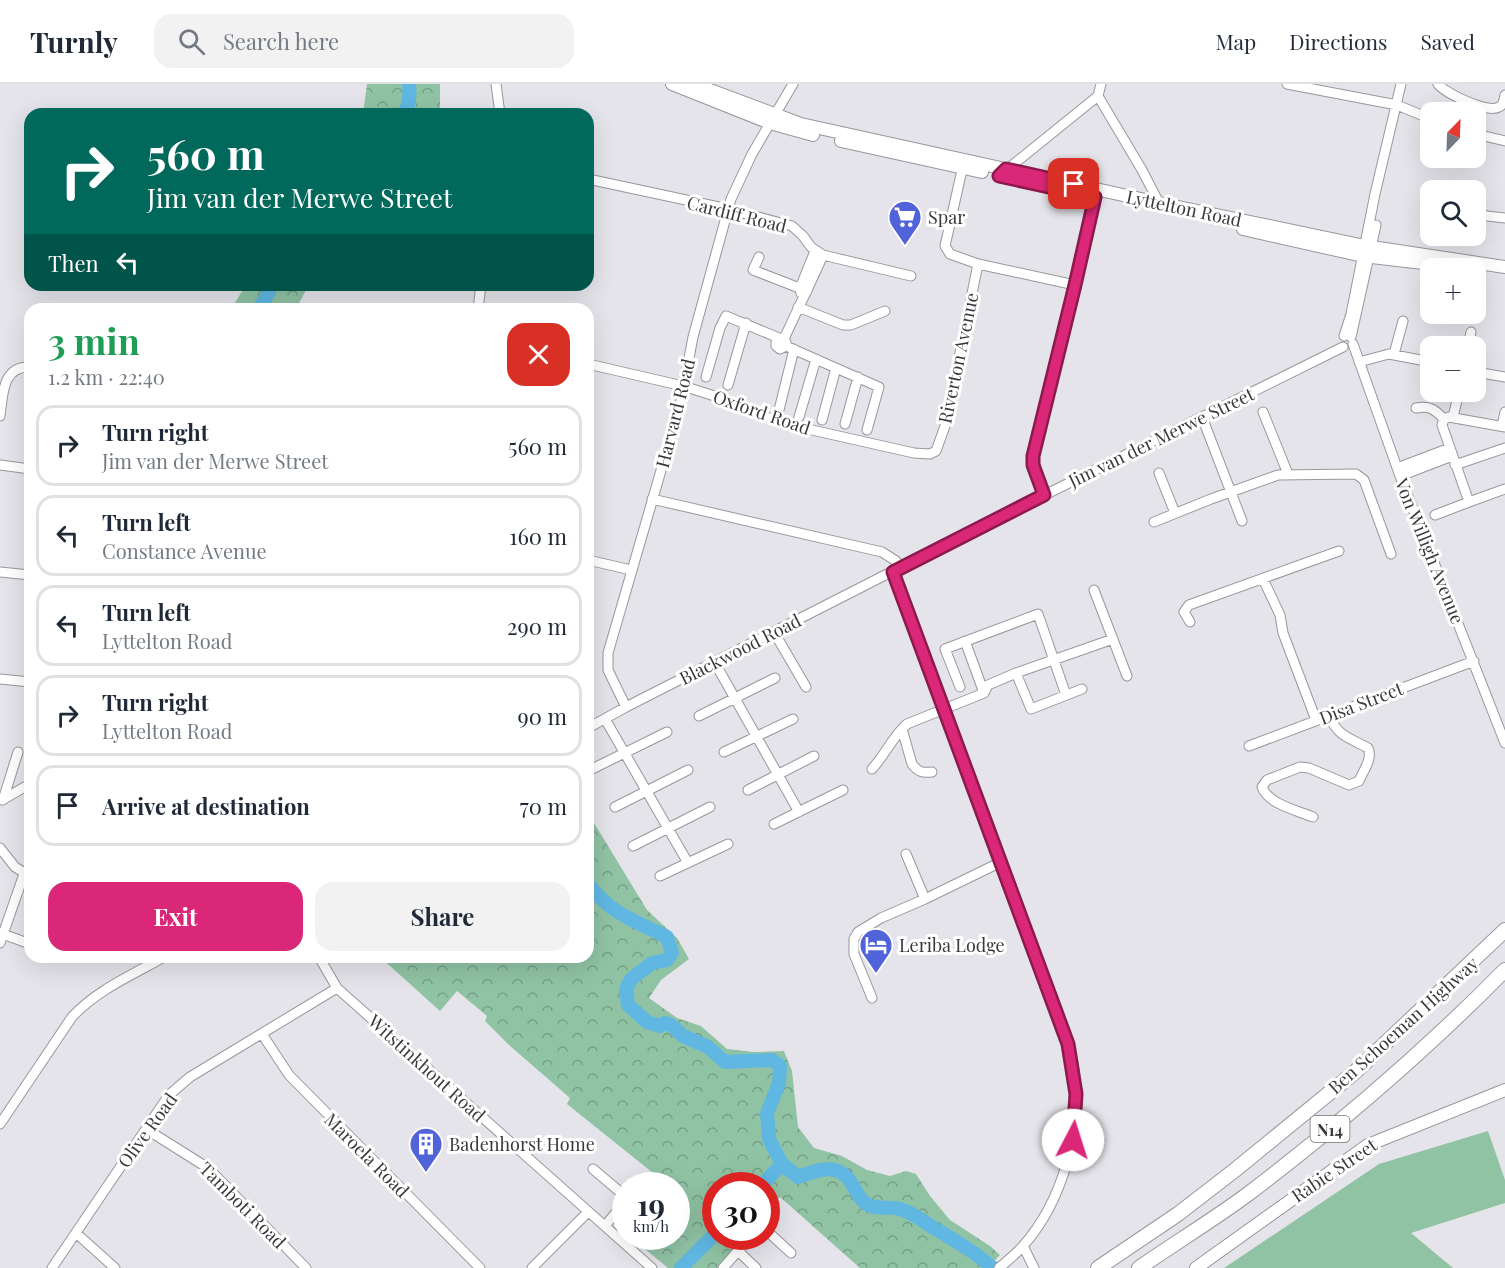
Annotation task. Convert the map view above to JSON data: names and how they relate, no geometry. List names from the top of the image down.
{
  "streets": {
    "highway": ["Ben Schoeman Highway", "N14"],
    "main road": ["Lyttelton Road", "Rabie Street"],
    "street": [
      "Cardiff Road",
      "Riverton Avenue",
      "Oxford Road",
      "Harvard Road",
      "Jim van der Merwe Street",
      "Von Willigh Avenue",
      "Blackwood Road",
      "Disa Street",
      "Witstinkhout Road",
      "Olive Road",
      "Maroela Road",
      "Tamboti Road"
    ]
  },
  "crossings": [
    ["Lyttelton Road", "Harvard Road"],
    ["Cardiff Road", "Harvard Road"],
    ["Riverton Avenue", "Oxford Road"],
    ["Oxford Road", "Harvard Road"],
    ["Harvard Road", "Blackwood Road"],
    ["Jim van der Merwe Street", "Von Willigh Avenue"],
    ["Jim van der Merwe Street", "Blackwood Road"],
    ["Von Willigh Avenue", "Disa Street"],
    ["Witstinkhout Road", "Olive Road"],
    ["Olive Road", "Maroela Road"],
    ["Olive Road", "Tamboti Road"]
  ],
  "places": {
    "supermarket": ["Spar"],
    "hotel": ["Leriba Lodge"],
    "building": ["Badenhorst Home"]
  },
  "north": "top right",
  "page": {
    "header": "Turnly",
    "search": "Search here",
    "nav": ["Map", "Directions", "Saved"],
    "map_buttons": ["+", "−"],
    "turn": ["560 m", "Jim van der Merwe Street"],
    "then": "Then",
    "heading": ["3 min", "1.2 km · 22:40"],
    "list": [
      {
        "name": "Turn right",
        "note": "Jim van der Merwe Street",
        "value": "560 m"
      },
      {
        "name": "Turn left",
        "note": "Constance Avenue",
        "value": "160 m"
      },
      {
        "name": "Turn left",
        "note": "Lyttelton Road",
        "value": "290 m"
      },
      {
        "name": "Turn right",
        "note": "Lyttelton Road",
        "value": "90 m"
      },
      {
        "name": "Arrive at destination",
        "value": "70 m"
      }
    ],
    "buttons": ["Exit", "Share"],
    "speed": "19 km/h",
    "limit": "30"
  }
}
